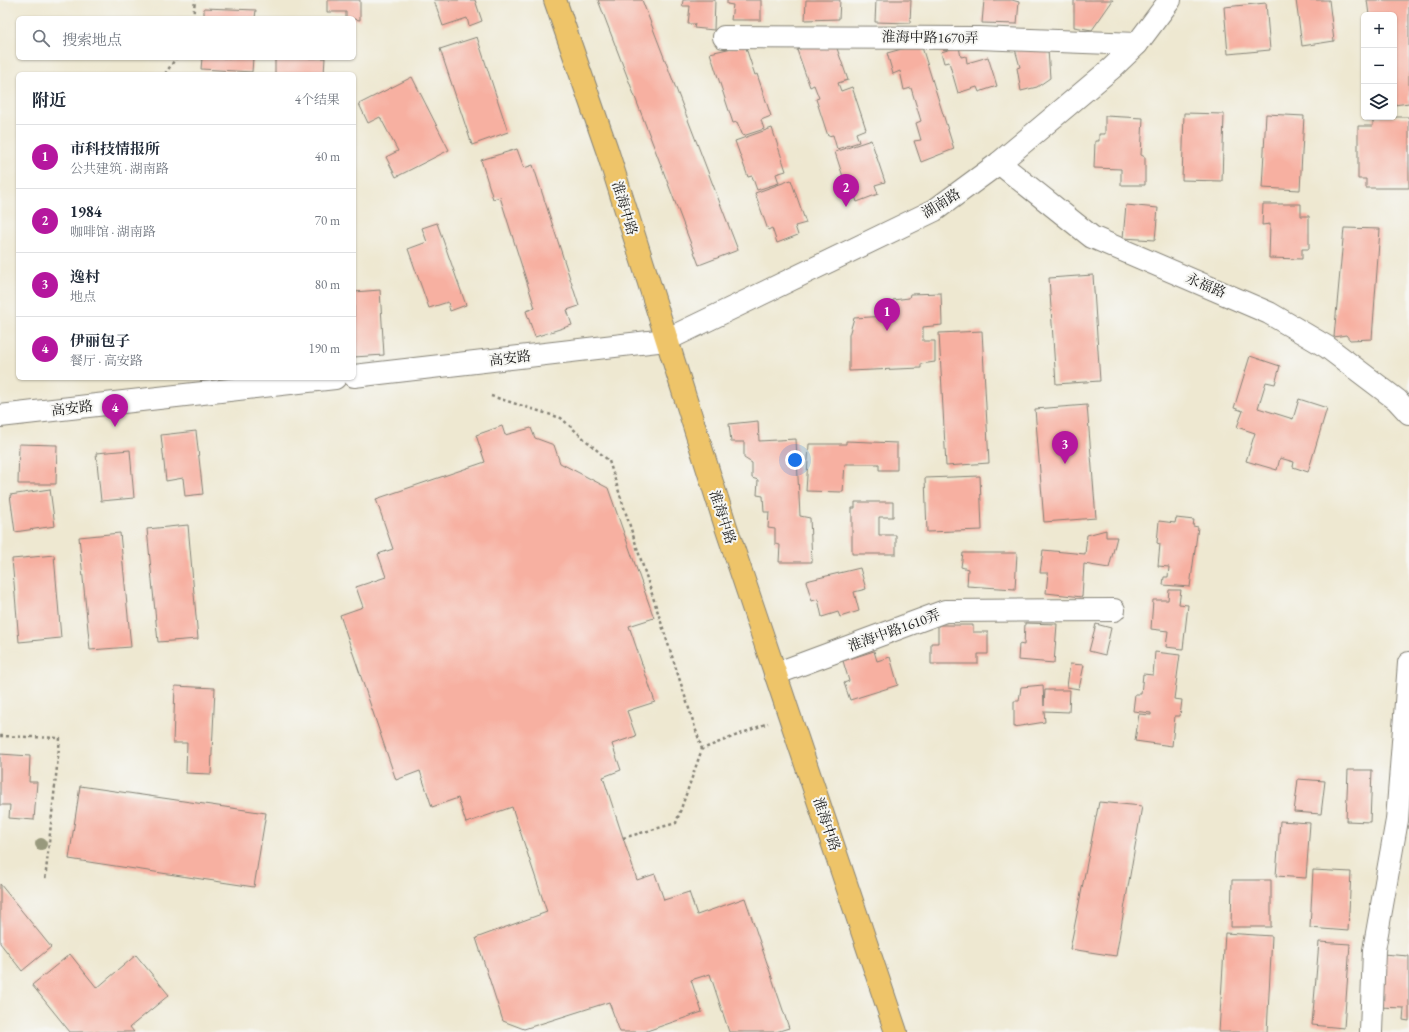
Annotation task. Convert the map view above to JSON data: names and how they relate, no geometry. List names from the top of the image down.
{
  "streets": {
    "main road": ["淮海中路"],
    "street": [
      "淮海中路1670弄",
      "湖南路",
      "永福路",
      "高安路",
      "淮海中路1610弄"
    ]
  },
  "crossings": [
    ["淮海中路1670弄", "湖南路"],
    ["湖南路", "淮海中路"],
    ["湖南路", "永福路"],
    ["湖南路", "高安路"],
    ["淮海中路", "高安路"],
    ["淮海中路", "淮海中路1610弄"]
  ],
  "page": {
    "map_buttons": ["+", "−"],
    "search": "搜索地点",
    "heading": ["附近", "4个结果"],
    "list": [
      {
        "mark": "1",
        "name": "市科技情报所",
        "note": "公共建筑 · 湖南路",
        "value": "40 m"
      },
      {
        "mark": "2",
        "name": "1984",
        "note": "咖啡馆 · 湖南路",
        "value": "70 m"
      },
      {
        "mark": "3",
        "name": "逸村",
        "note": "地点",
        "value": "80 m"
      },
      {
        "mark": "4",
        "name": "伊丽包子",
        "note": "餐厅 · 高安路",
        "value": "190 m"
      }
    ],
    "pins": [
      "2",
      "1",
      "4",
      "3"
    ]
  }
}
